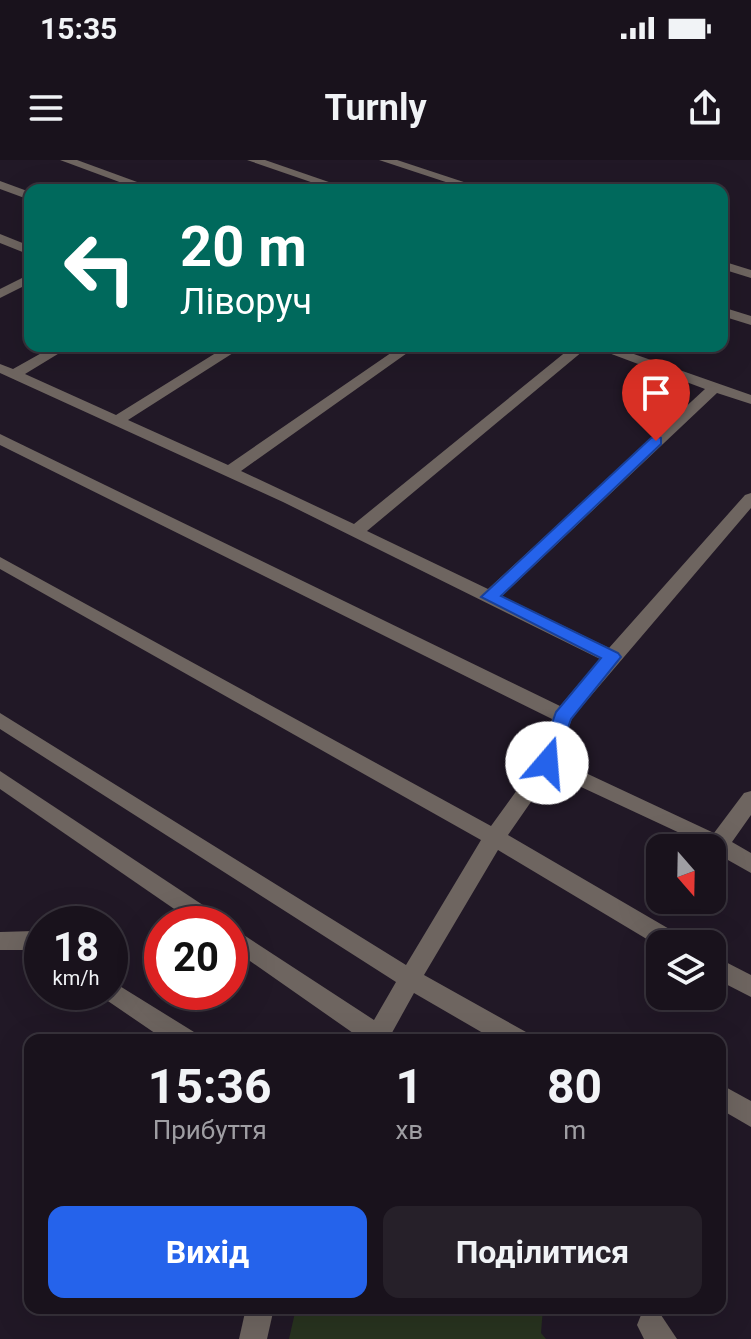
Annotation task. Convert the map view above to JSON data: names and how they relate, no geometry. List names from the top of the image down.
{
  "north": "bottom",
  "page": {
    "status": "15:35",
    "header": "Turnly",
    "turn": ["20 m", "Ліворуч"],
    "speed": "18 km/h",
    "limit": "20",
    "eta": [
      "15:36",
      "Прибуття",
      "1",
      "хв",
      "80",
      "m"
    ],
    "buttons": ["Вихід", "Поділитися"]
  }
}
